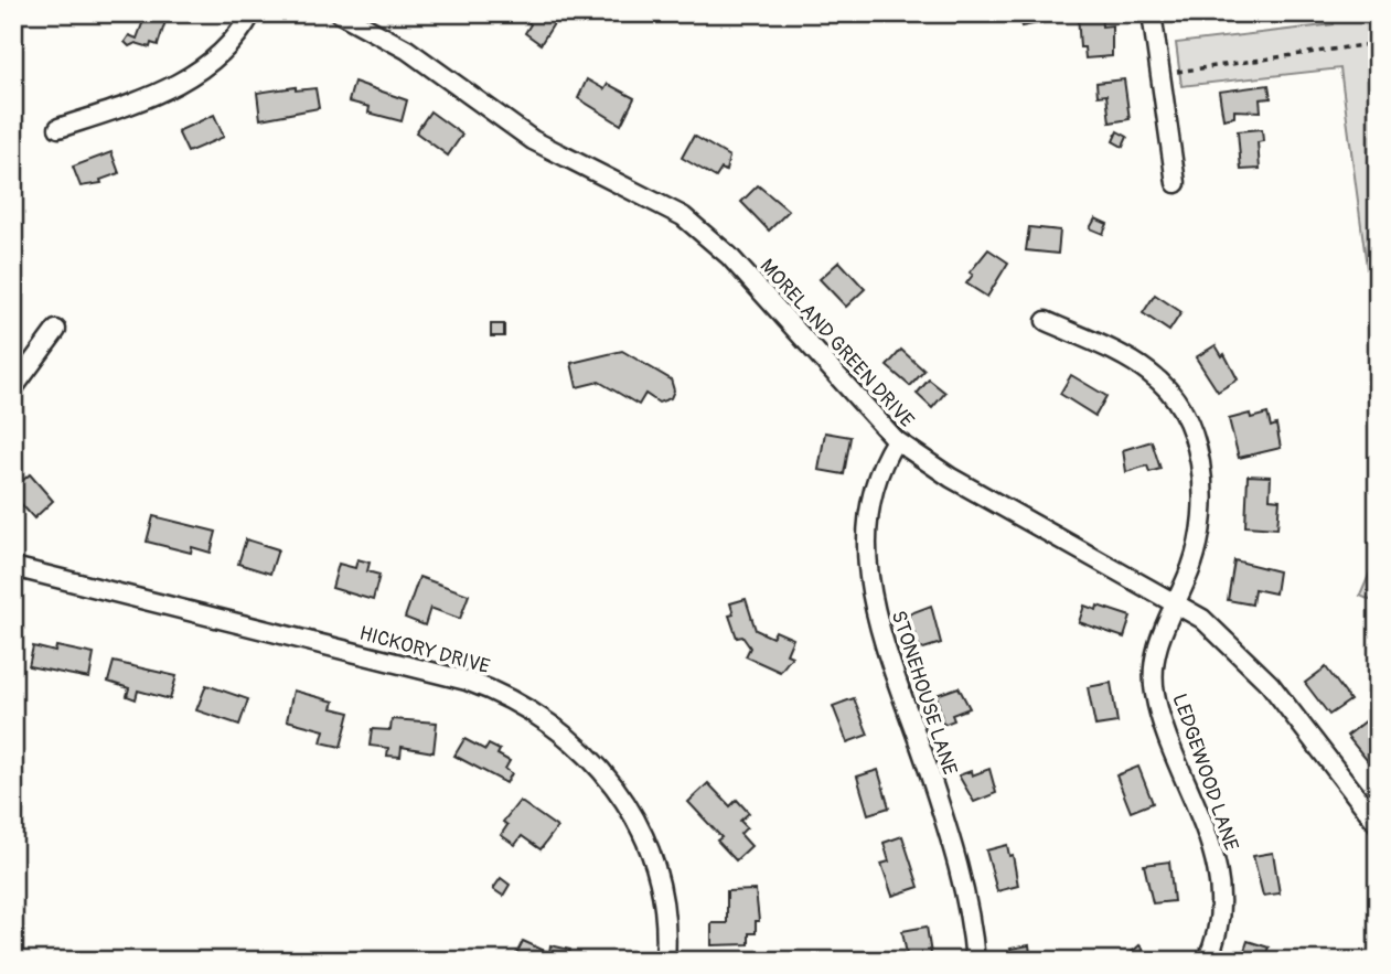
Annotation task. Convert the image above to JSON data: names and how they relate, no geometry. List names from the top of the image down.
{
  "streets": {
    "street": [
      "MORELAND GREEN DRIVE",
      "HICKORY DRIVE",
      "STONEHOUSE LANE",
      "LEDGEWOOD LANE"
    ]
  },
  "crossings": [
    ["MORELAND GREEN DRIVE", "STONEHOUSE LANE"],
    ["MORELAND GREEN DRIVE", "LEDGEWOOD LANE"]
  ]
}
